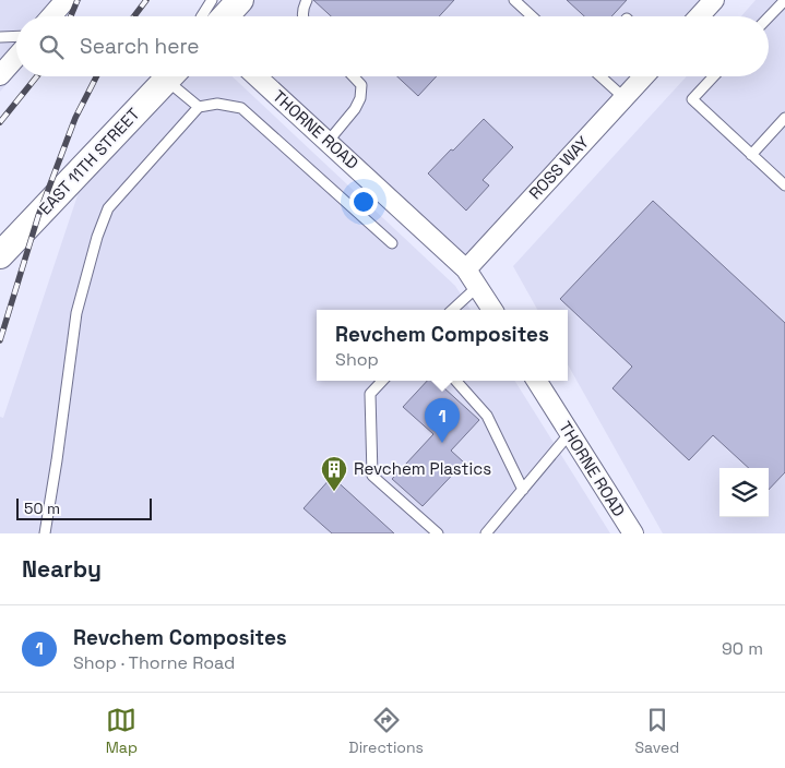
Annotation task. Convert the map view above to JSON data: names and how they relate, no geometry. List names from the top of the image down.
{
  "streets": {
    "street": ["THORNE ROAD", "EAST 11TH STREET", "ROSS WAY"]
  },
  "crossings": [
    ["THORNE ROAD", "ROSS WAY"]
  ],
  "places": {
    "building": ["Revchem Plastics"]
  },
  "scale_bar": "50 m",
  "page": {
    "search": "Search here",
    "popup": ["Revchem Composites", "Shop"],
    "pins": "1",
    "scale": "50 m",
    "heading": "Nearby",
    "list": [
      {
        "mark": "1",
        "name": "Revchem Composites",
        "note": "Shop · Thorne Road",
        "value": "90 m"
      }
    ],
    "nav": ["Map", "Directions", "Saved"]
  }
}
